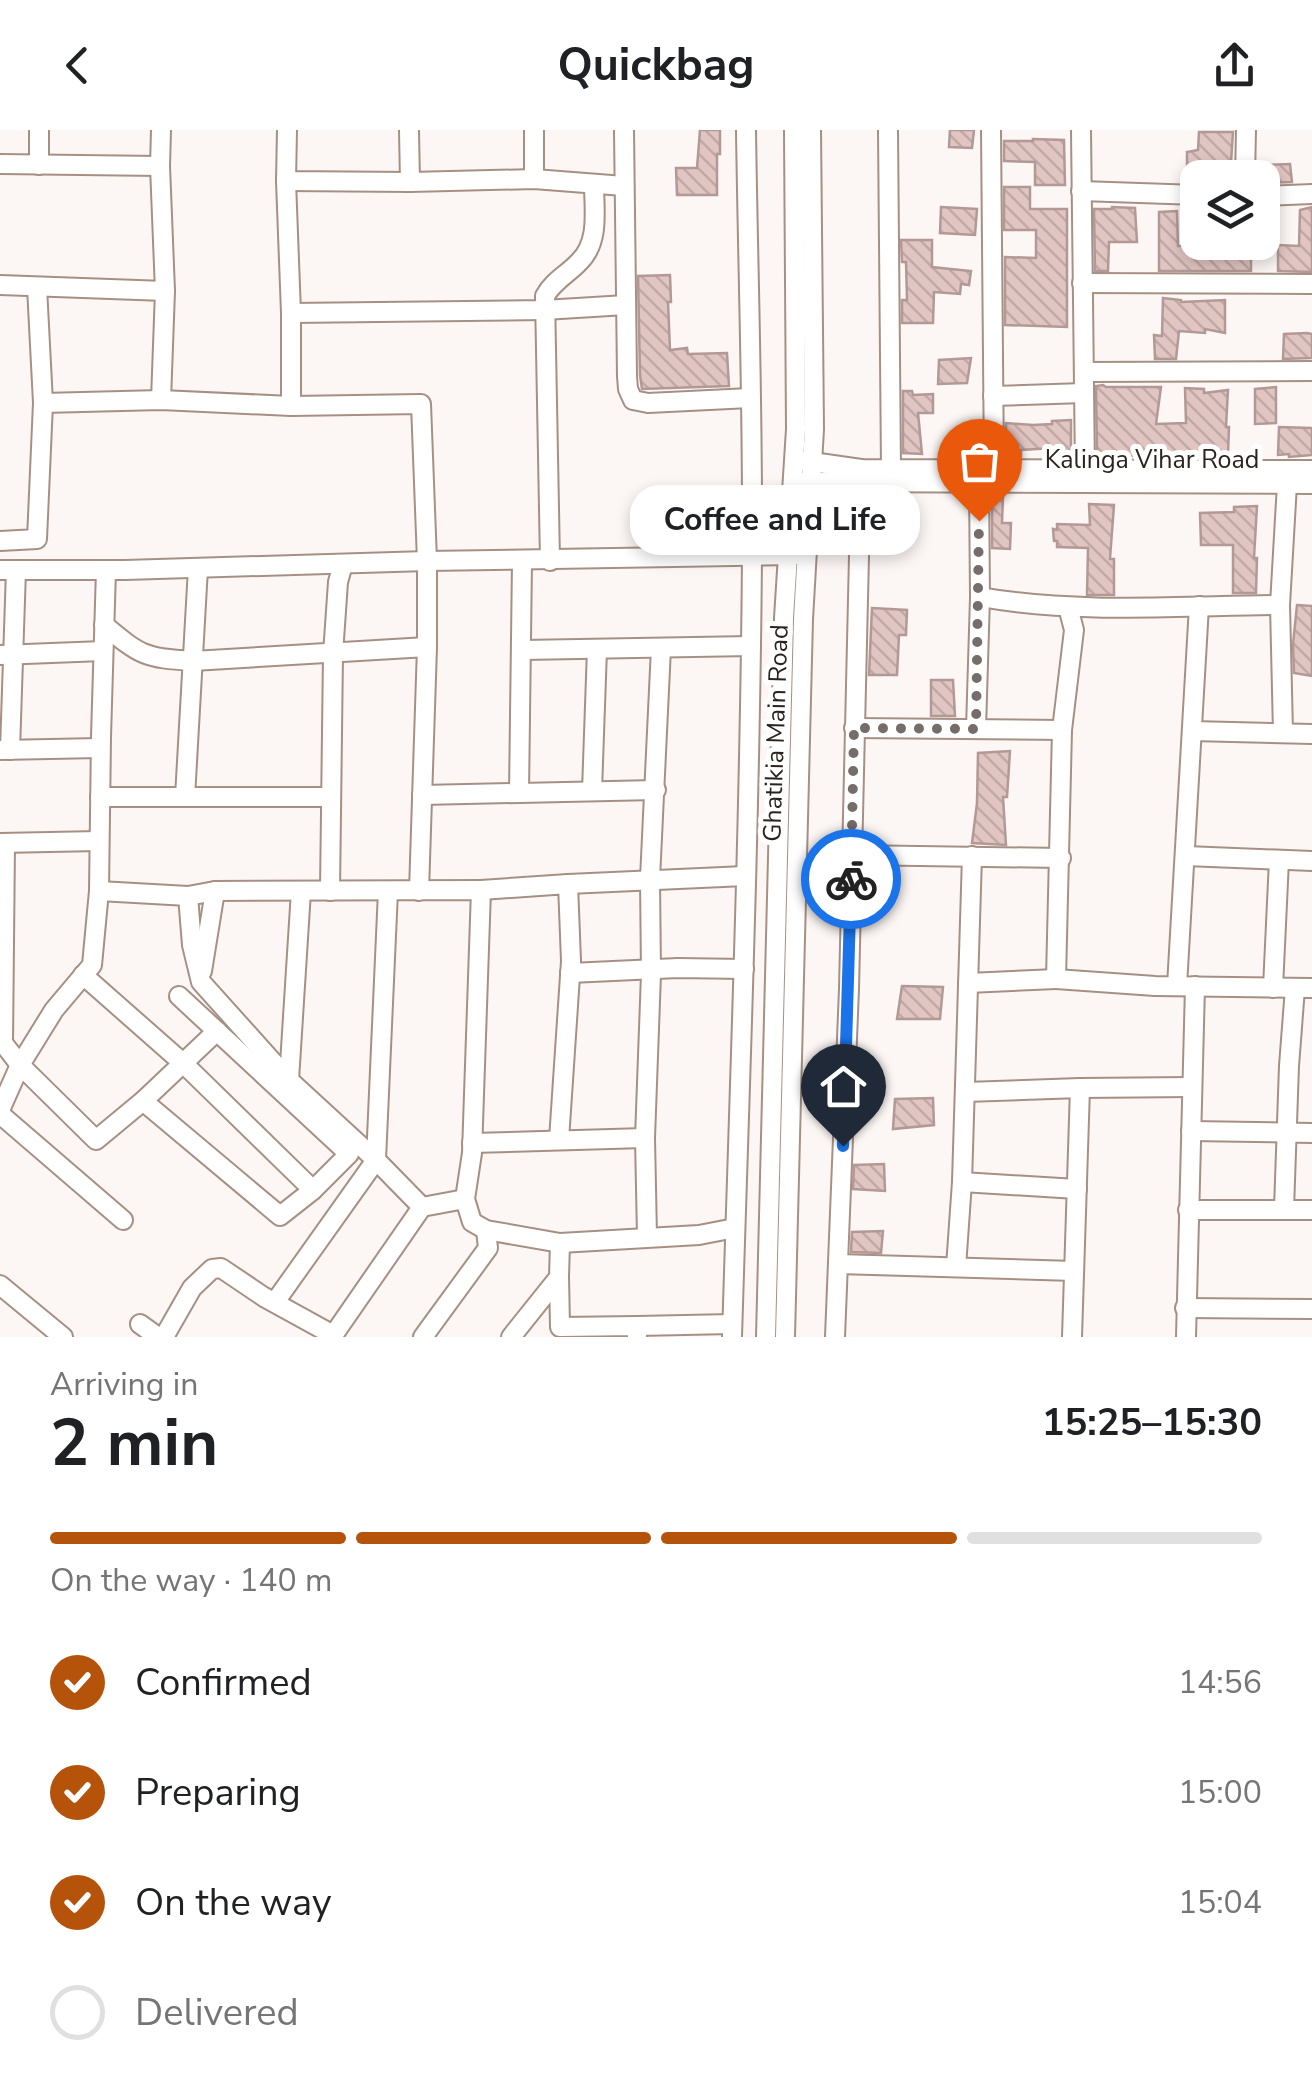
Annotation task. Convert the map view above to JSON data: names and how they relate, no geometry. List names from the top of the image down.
{
  "streets": {
    "street": ["Kalinga Vihar Road", "Ghatikia Main Road"]
  },
  "crossings": [
    ["Kalinga Vihar Road", "Ghatikia Main Road"]
  ],
  "places": ["Coffee and Life"],
  "page": {
    "header": "Quickbag",
    "bubble": "Coffee and Life",
    "heading": ["2 min", "Arriving in", "15:25–15:30"],
    "bar": "On the way · 140 m",
    "list": [
      ["Confirmed", "14:56"],
      ["Preparing", "15:00"],
      ["On the way", "15:04"],
      "Delivered"
    ]
  }
}
